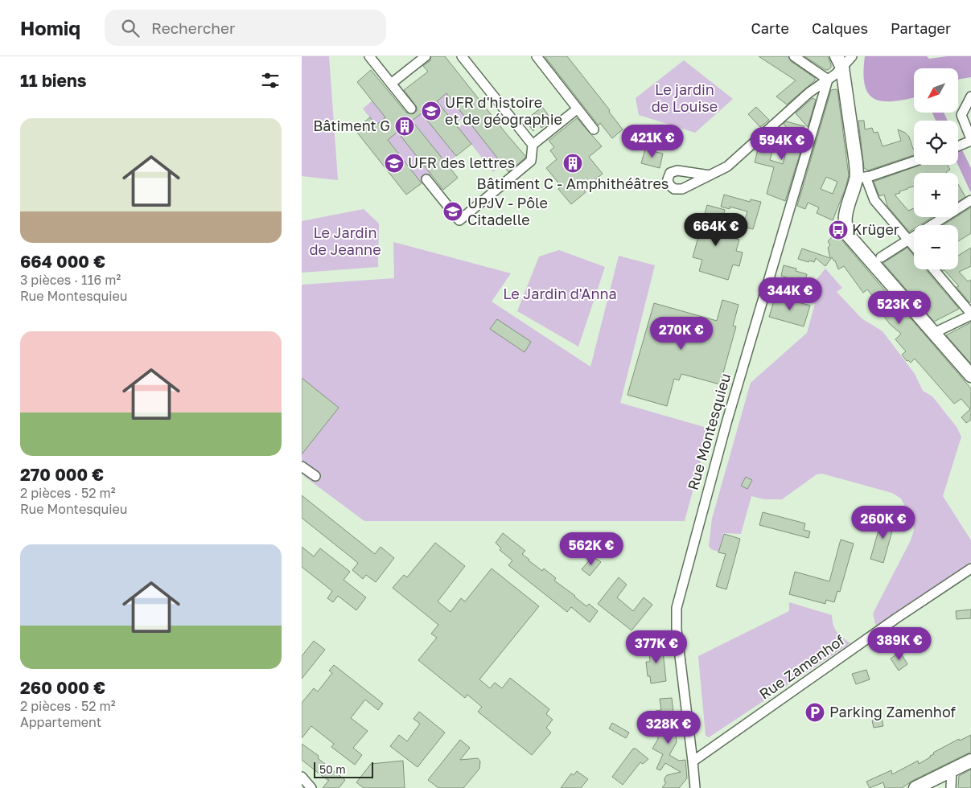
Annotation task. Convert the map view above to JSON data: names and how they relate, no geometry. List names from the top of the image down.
{
  "streets": {
    "street": ["Rue Montesquieu", "Rue Zamenhof"]
  },
  "crossings": [
    ["Rue Montesquieu", "Rue Zamenhof"]
  ],
  "parks": ["Le jardin de Louise", "Le Jardin de Jeanne", "Le Jardin d'Anna"],
  "places": {
    "school or university": ["UFR d'histoire et de géographie", "UFR des lettres", "UPJV - Pôle Citadelle"],
    "building": ["Bâtiment G", "Bâtiment C - Amphithéâtres"],
    "bus stop": ["Krüger"],
    "parking": ["Parking Zamenhof"]
  },
  "scale_bar": "50 m",
  "north": "bottom left",
  "page": {
    "header": "Homiq",
    "search": "Rechercher",
    "nav": ["Carte", "Calques", "Partager"],
    "heading": "11 biens",
    "map_buttons": ["+", "−"],
    "list": [
      {
        "name": "664 000 €",
        "note": "3 pièces · 116 m² · Rue Montesquieu"
      },
      {
        "name": "270 000 €",
        "note": "2 pièces · 52 m² · Rue Montesquieu"
      },
      {
        "name": "260 000 €",
        "note": "2 pièces · 52 m² · Appartement"
      }
    ],
    "price": [
      "421K €",
      "594K €",
      "664K €",
      "344K €",
      "523K €",
      "270K €",
      "260K €",
      "562K €",
      "389K €",
      "377K €",
      "328K €"
    ],
    "scale": "50 m"
  }
}
